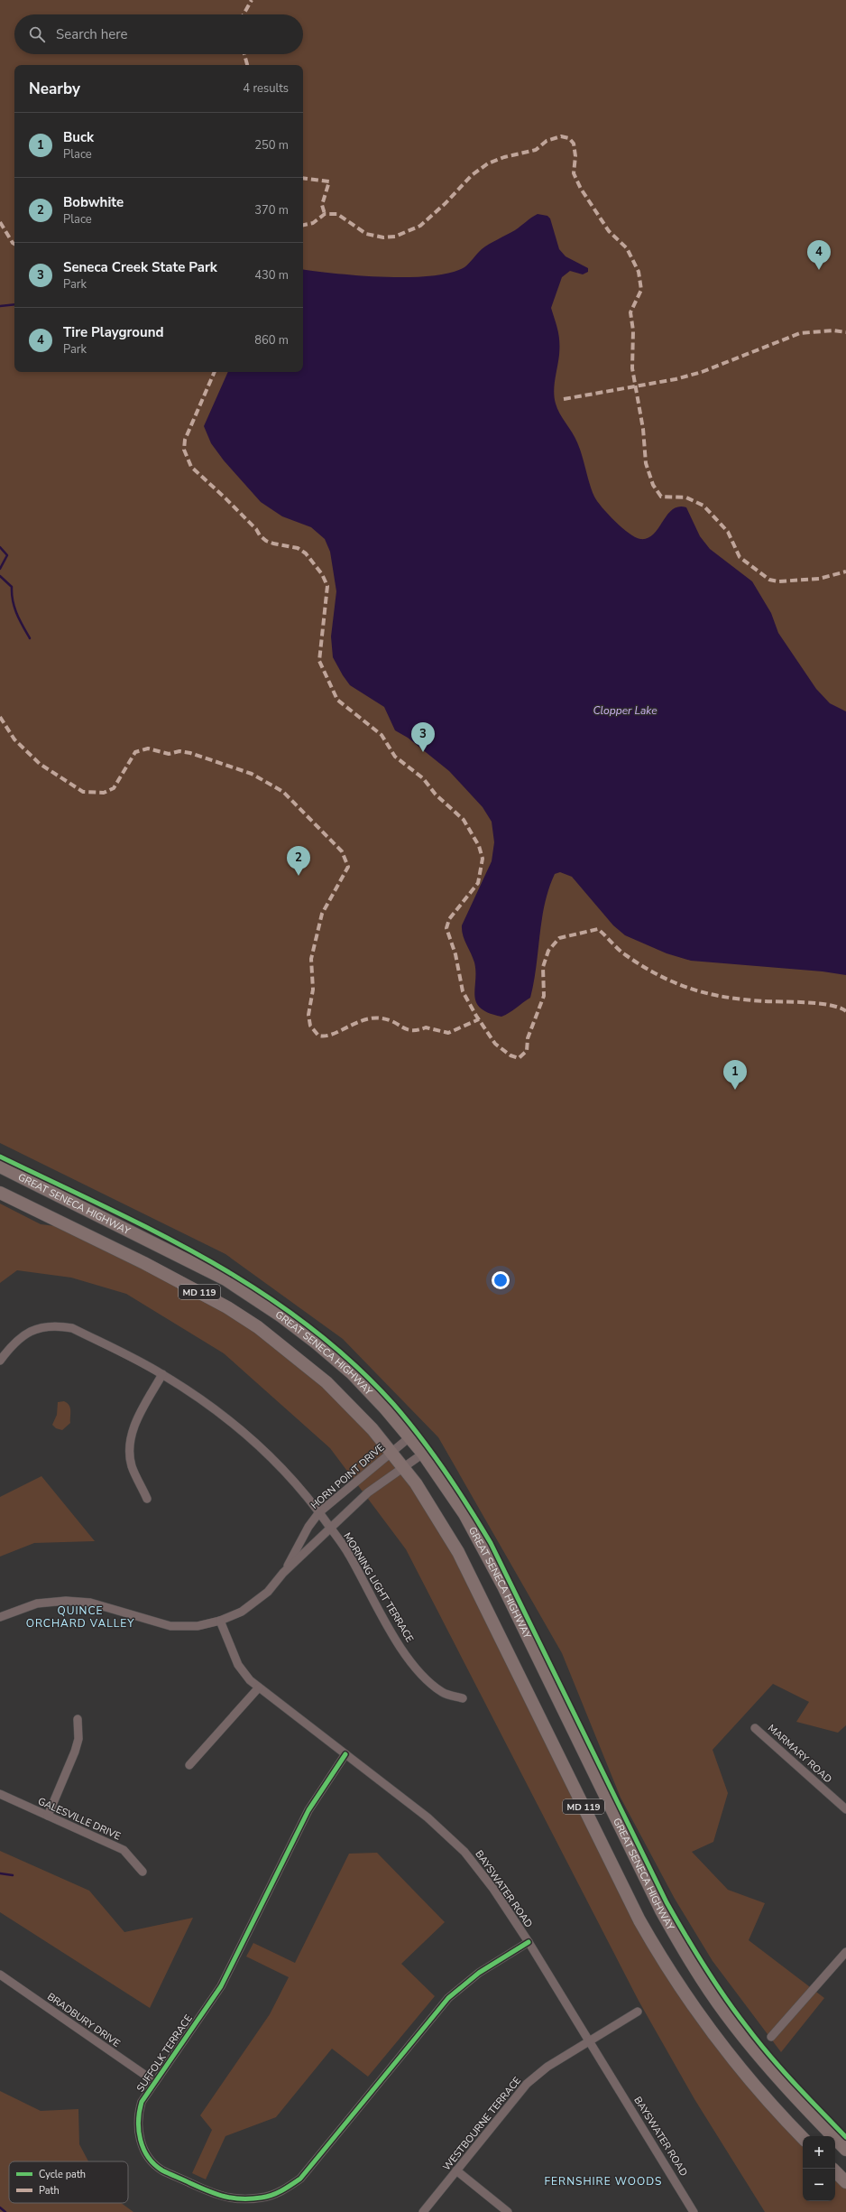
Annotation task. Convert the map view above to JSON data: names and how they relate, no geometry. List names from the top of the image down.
{
  "streets": {
    "main road": ["GREAT SENECA HIGHWAY", "MD 119"],
    "street": [
      "HORN POINT DRIVE",
      "MORNING LIGHT TERRACE",
      "MARMARY ROAD",
      "GALESVILLE DRIVE",
      "BAYSWATER ROAD",
      "BRADBURY DRIVE",
      "SUFFOLK TERRACE",
      "WESTBOURNE TERRACE"
    ]
  },
  "crossings": [
    ["GREAT SENECA HIGHWAY", "HORN POINT DRIVE"],
    ["HORN POINT DRIVE", "MORNING LIGHT TERRACE"],
    ["HORN POINT DRIVE", "BAYSWATER ROAD"],
    ["BAYSWATER ROAD", "SUFFOLK TERRACE"],
    ["BAYSWATER ROAD", "WESTBOURNE TERRACE"],
    ["BRADBURY DRIVE", "SUFFOLK TERRACE"]
  ],
  "districts": ["QUINCE ORCHARD VALLEY", "FERNSHIRE WOODS"],
  "water": ["Clopper Lake"],
  "legend": ["Cycle path", "Path"],
  "page": {
    "search": "Search here",
    "heading": ["Nearby", "4 results"],
    "list": [
      {
        "mark": "1",
        "name": "Buck",
        "note": "Place",
        "value": "250 m"
      },
      {
        "mark": "2",
        "name": "Bobwhite",
        "note": "Place",
        "value": "370 m"
      },
      {
        "mark": "3",
        "name": "Seneca Creek State Park",
        "note": "Park",
        "value": "430 m"
      },
      {
        "mark": "4",
        "name": "Tire Playground",
        "note": "Park",
        "value": "860 m"
      }
    ],
    "pins": [
      "4",
      "3",
      "2",
      "1"
    ],
    "map_buttons": ["+", "−"]
  }
}
